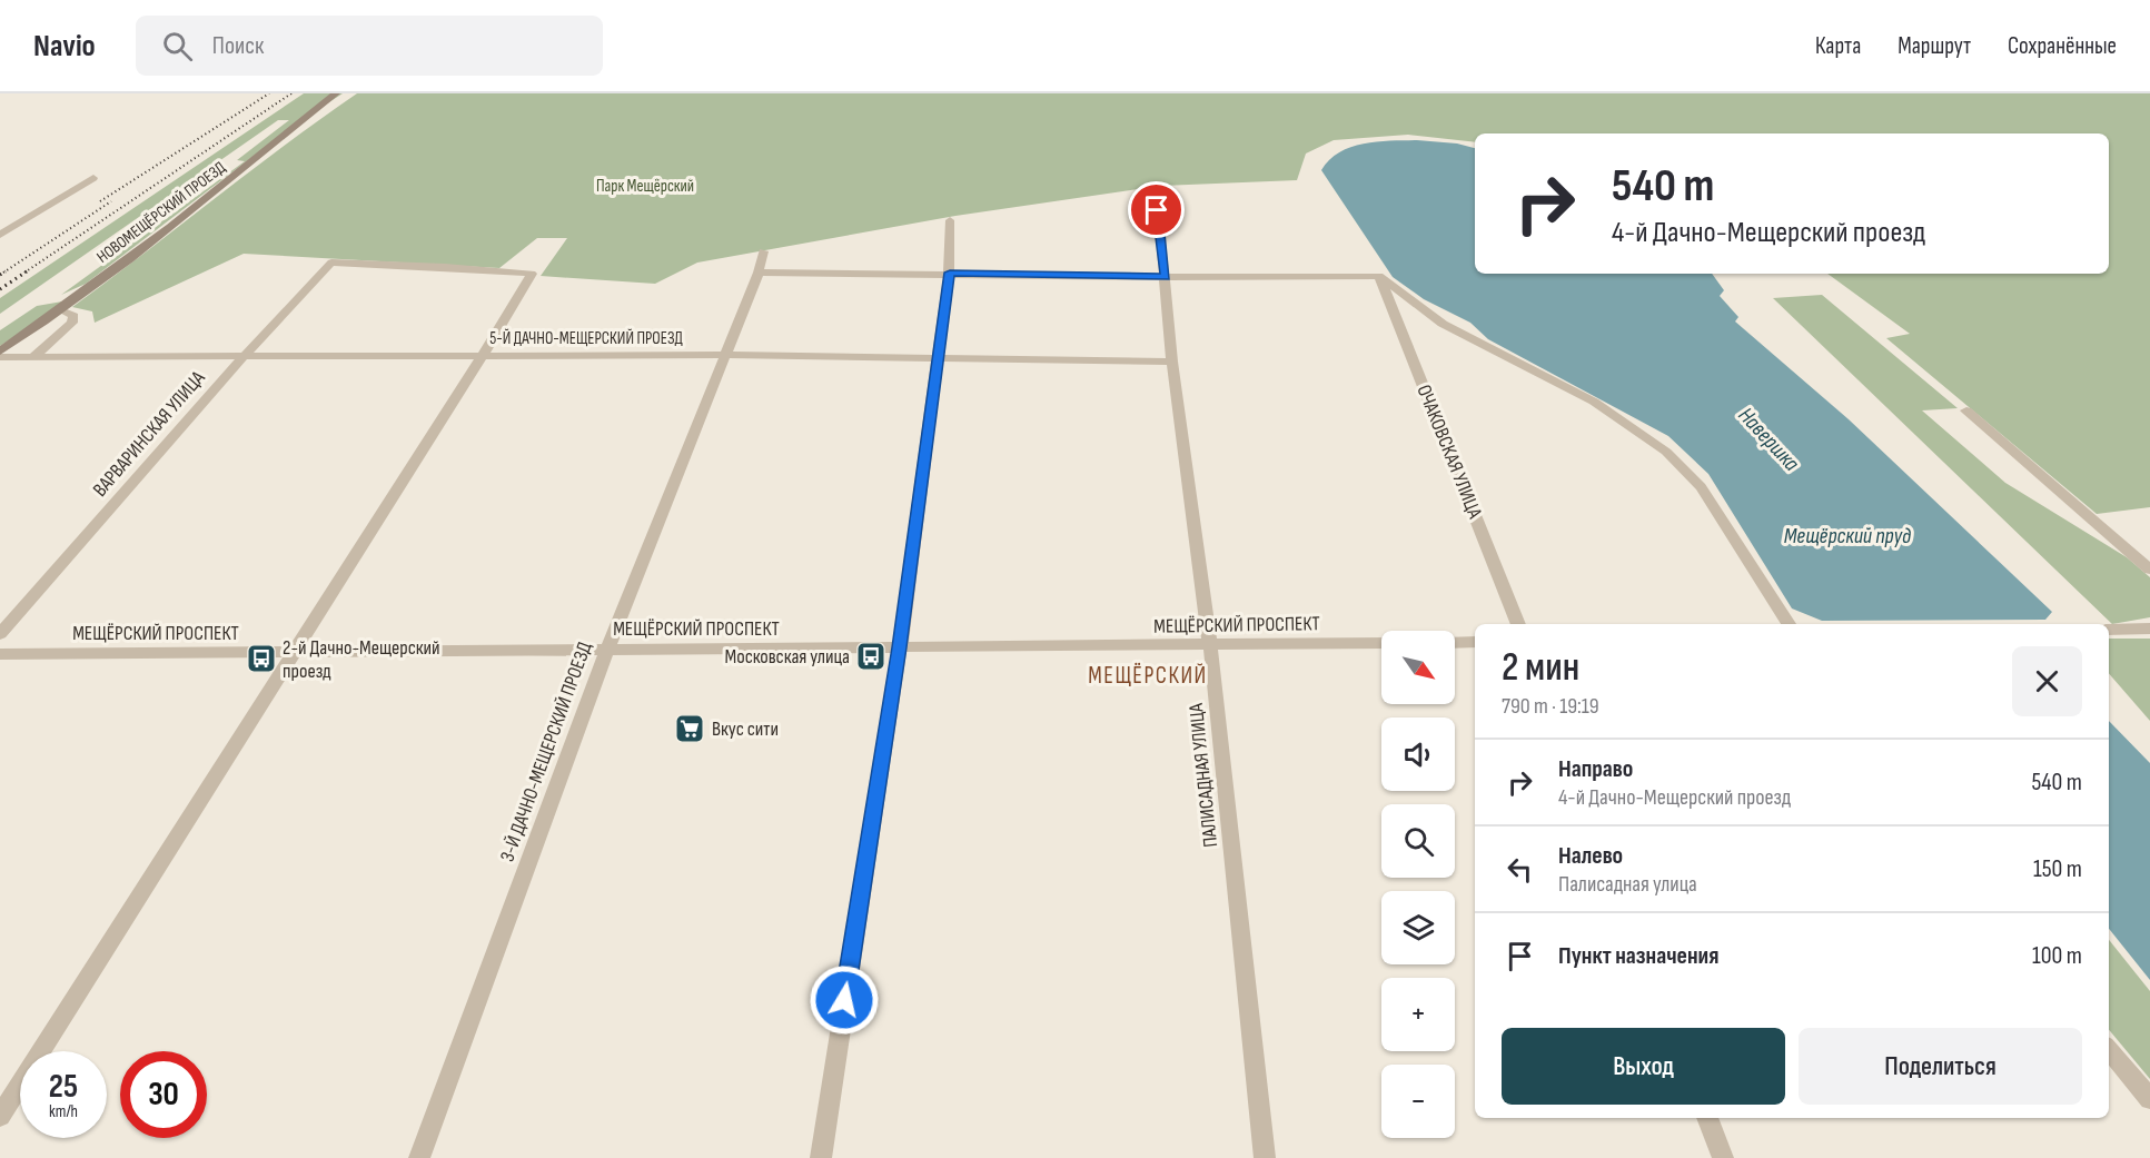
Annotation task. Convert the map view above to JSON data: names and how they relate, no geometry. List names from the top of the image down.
{
  "streets": {
    "street": [
      "НОВОМЕЩЁРСКИЙ ПРОЕЗД",
      "5-Й ДАЧНО-МЕЩЕРСКИЙ ПРОЕЗД",
      "ВАРВАРИНСКАЯ УЛИЦА",
      "ОЧАКОВСКАЯ УЛИЦА",
      "МЕЩЁРСКИЙ ПРОСПЕКТ",
      "3-Й ДАЧНО-МЕЩЕРСКИЙ ПРОЕЗД",
      "ПАЛИСАДНАЯ УЛИЦА"
    ]
  },
  "crossings": [
    ["5-Й ДАЧНО-МЕЩЕРСКИЙ ПРОЕЗД", "ВАРВАРИНСКАЯ УЛИЦА"],
    ["5-Й ДАЧНО-МЕЩЕРСКИЙ ПРОЕЗД", "3-Й ДАЧНО-МЕЩЕРСКИЙ ПРОЕЗД"],
    ["5-Й ДАЧНО-МЕЩЕРСКИЙ ПРОЕЗД", "ПАЛИСАДНАЯ УЛИЦА"],
    ["МЕЩЁРСКИЙ ПРОСПЕКТ", "3-Й ДАЧНО-МЕЩЕРСКИЙ ПРОЕЗД"],
    ["МЕЩЁРСКИЙ ПРОСПЕКТ", "ПАЛИСАДНАЯ УЛИЦА"]
  ],
  "districts": ["МЕЩЁРСКИЙ"],
  "water": ["Навершка", "Мещёрский пруд"],
  "parks": ["Парк Мещёрский"],
  "places": {
    "bus stop": ["Московская улица", "2-й Дачно-Мещерский проезд"],
    "supermarket": ["Вкус сити"]
  },
  "north": "bottom right",
  "page": {
    "header": "Navio",
    "search": "Поиск",
    "nav": ["Карта", "Маршрут", "Сохранённые"],
    "turn": ["540 m", "4-й Дачно-Мещерский проезд"],
    "heading": ["2 мин", "790 m · 19:19"],
    "map_buttons": ["+", "−"],
    "list": [
      {
        "name": "Направо",
        "note": "4-й Дачно-Мещерский проезд",
        "value": "540 m"
      },
      {
        "name": "Налево",
        "note": "Палисадная улица",
        "value": "150 m"
      },
      {
        "name": "Пункт назначения",
        "value": "100 m"
      }
    ],
    "buttons": ["Выход", "Поделиться"],
    "speed": "25 km/h",
    "limit": "30"
  }
}
